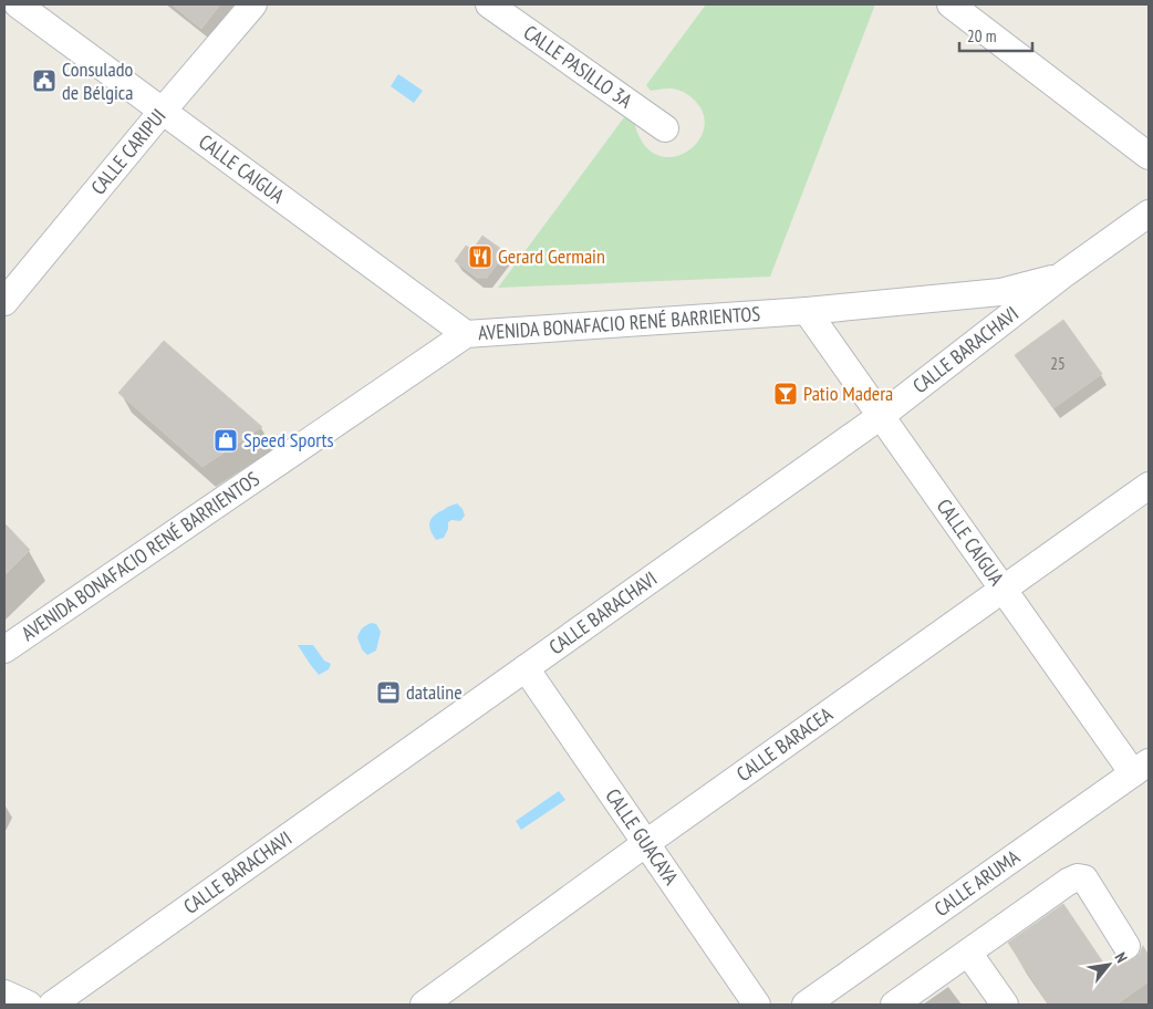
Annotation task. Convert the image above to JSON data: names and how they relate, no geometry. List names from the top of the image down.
{
  "streets": {
    "street": [
      "CALLE PASILLO 3A",
      "CALLE CARIPUI",
      "CALLE CAIGUA",
      "AVENIDA BONAFACIO RENÉ BARRIENTOS",
      "CALLE BARACHAVI",
      "CALLE BARACEA",
      "CALLE GUACAYA",
      "CALLE ARUMA"
    ]
  },
  "crossings": [
    ["CALLE CARIPUI", "CALLE CAIGUA"],
    ["CALLE CAIGUA", "AVENIDA BONAFACIO RENÉ BARRIENTOS"],
    ["CALLE CAIGUA", "CALLE BARACHAVI"],
    ["CALLE CAIGUA", "CALLE BARACEA"],
    ["CALLE CAIGUA", "CALLE ARUMA"],
    ["AVENIDA BONAFACIO RENÉ BARRIENTOS", "CALLE BARACHAVI"],
    ["CALLE BARACHAVI", "CALLE GUACAYA"],
    ["CALLE BARACEA", "CALLE GUACAYA"]
  ],
  "places": {
    "public building": ["Consulado de Bélgica"],
    "restaurant": ["Gerard Germain"],
    "bar": ["Patio Madera"],
    "shop": ["Speed Sports"],
    "office": ["dataline"]
  },
  "house_numbers": ["25"],
  "scale_bar": "20 m",
  "north": "top right"
}
